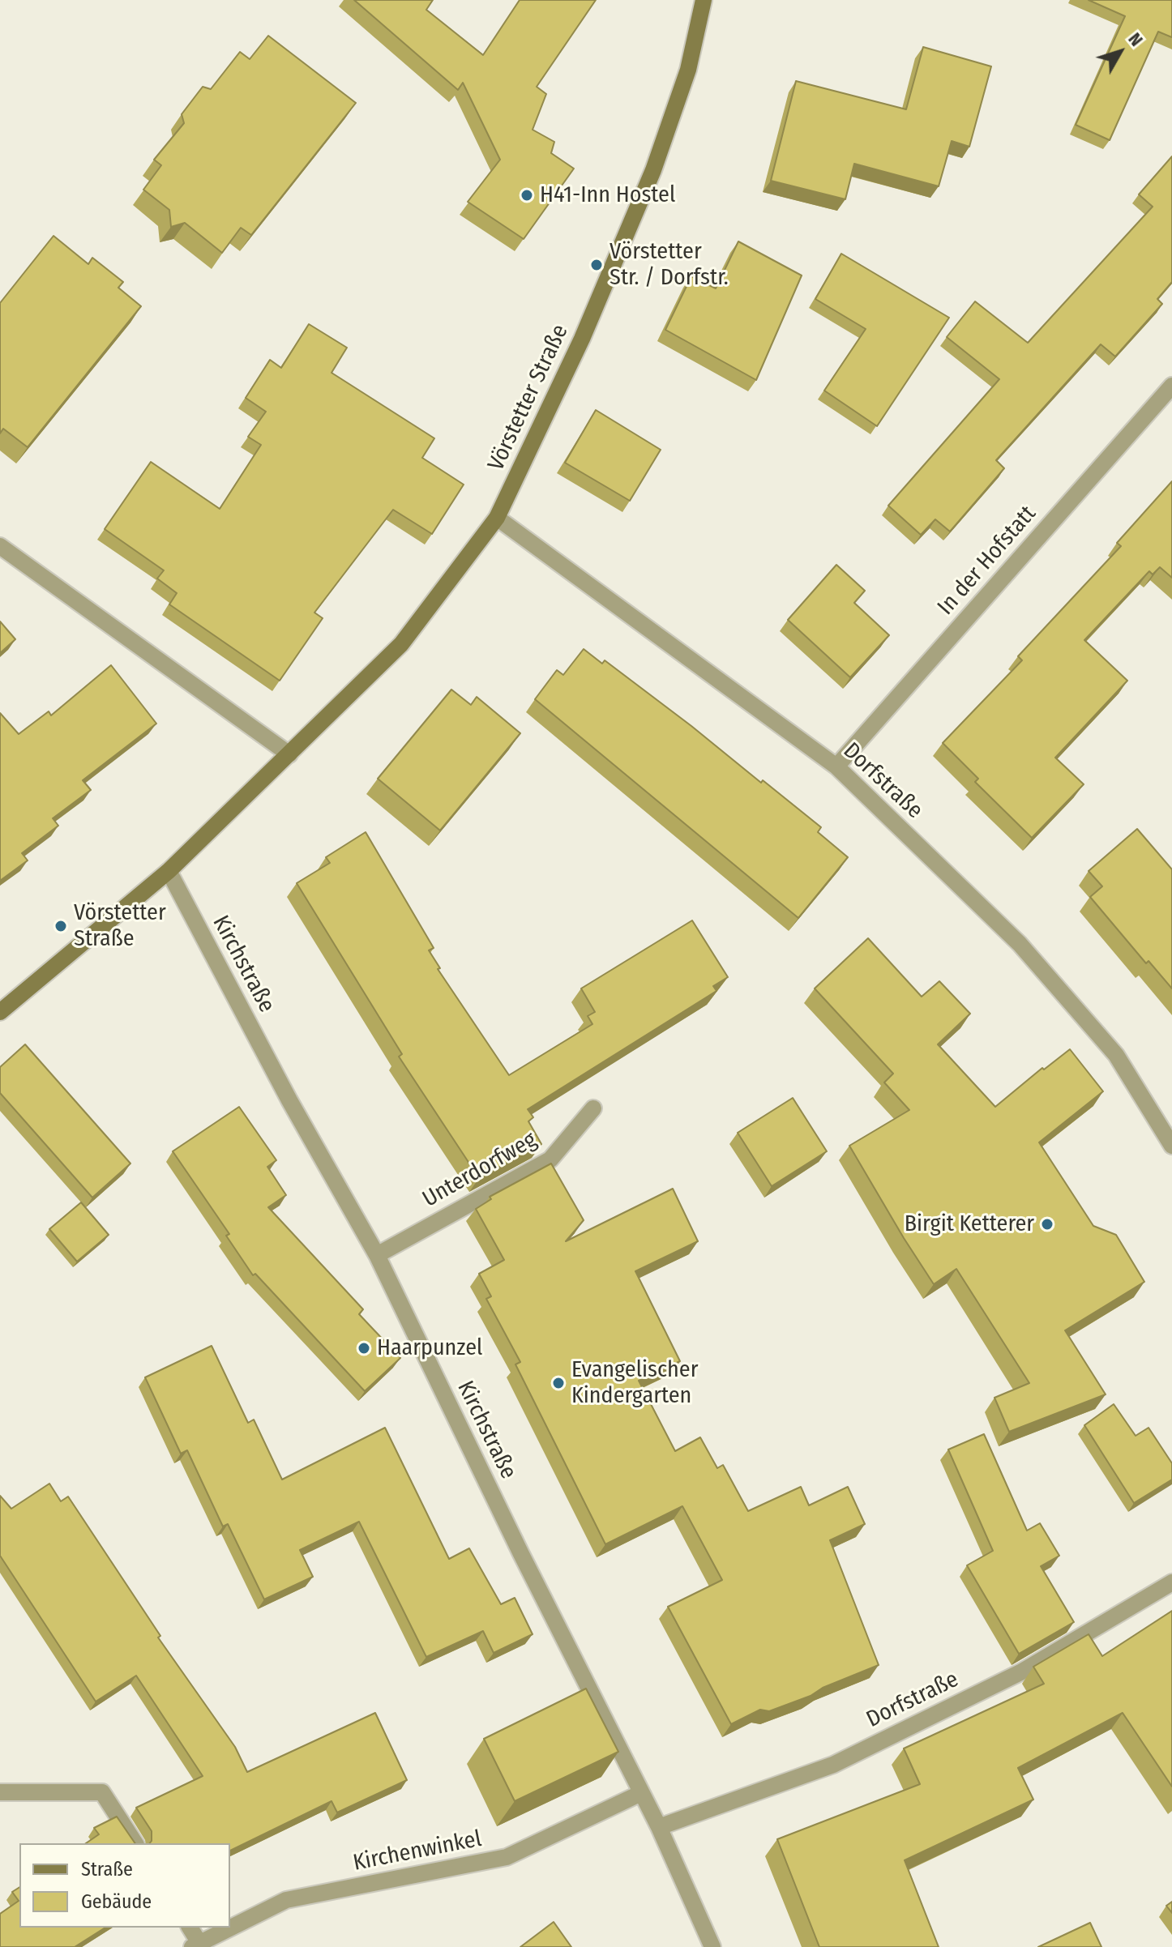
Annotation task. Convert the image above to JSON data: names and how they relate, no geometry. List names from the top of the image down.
{
  "streets": {
    "street": [
      "Vörstetter Straße",
      "In der Hofstatt",
      "Dorfstraße",
      "Kirchstraße",
      "Unterdorfweg",
      "Kirchenwinkel"
    ]
  },
  "crossings": [
    ["Vörstetter Straße", "Dorfstraße"],
    ["Vörstetter Straße", "Kirchstraße"],
    ["In der Hofstatt", "Dorfstraße"],
    ["Dorfstraße", "Kirchstraße"],
    ["Kirchstraße", "Unterdorfweg"],
    ["Kirchstraße", "Kirchenwinkel"]
  ],
  "places": [
    "H41-Inn Hostel",
    "Vörstetter Str. / Dorfstr.",
    "Vörstetter Straße",
    "Birgit Ketterer",
    "Haarpunzel",
    "Evangelischer Kindergarten"
  ],
  "legend": ["Straße", "Gebäude"],
  "north": "top right"
}
